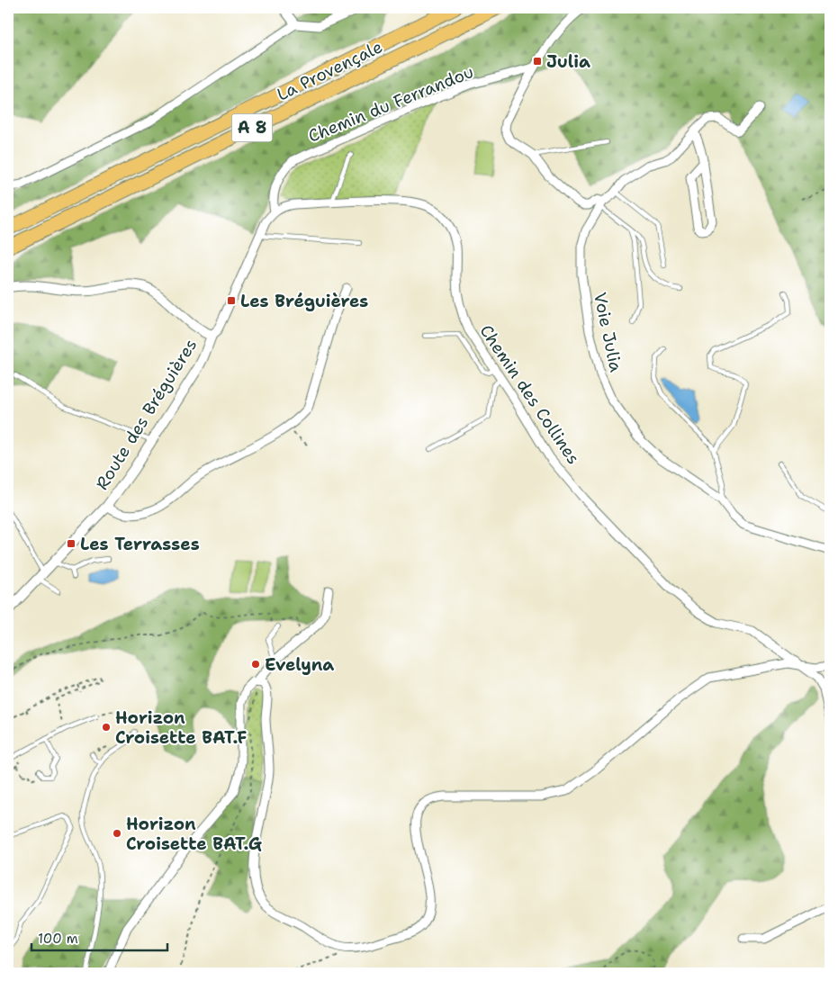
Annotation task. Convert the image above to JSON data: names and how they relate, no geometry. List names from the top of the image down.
{
  "streets": {
    "highway": ["La Provençale", "A 8"],
    "street": [
      "Chemin du Ferrandou",
      "Voie Julia",
      "Chemin des Collines",
      "Route des Bréguières"
    ]
  },
  "crossings": [
    ["Chemin du Ferrandou", "Chemin des Collines"],
    ["Chemin du Ferrandou", "Route des Bréguières"],
    ["Chemin des Collines", "Route des Bréguières"]
  ],
  "places": {
    "transit": ["Julia", "Les Bréguières", "Les Terrasses"],
    "other": ["Evelyna", "Horizon Croisette BAT.F", "Horizon Croisette BAT.G"]
  },
  "scale_bar": "100 m"
}
